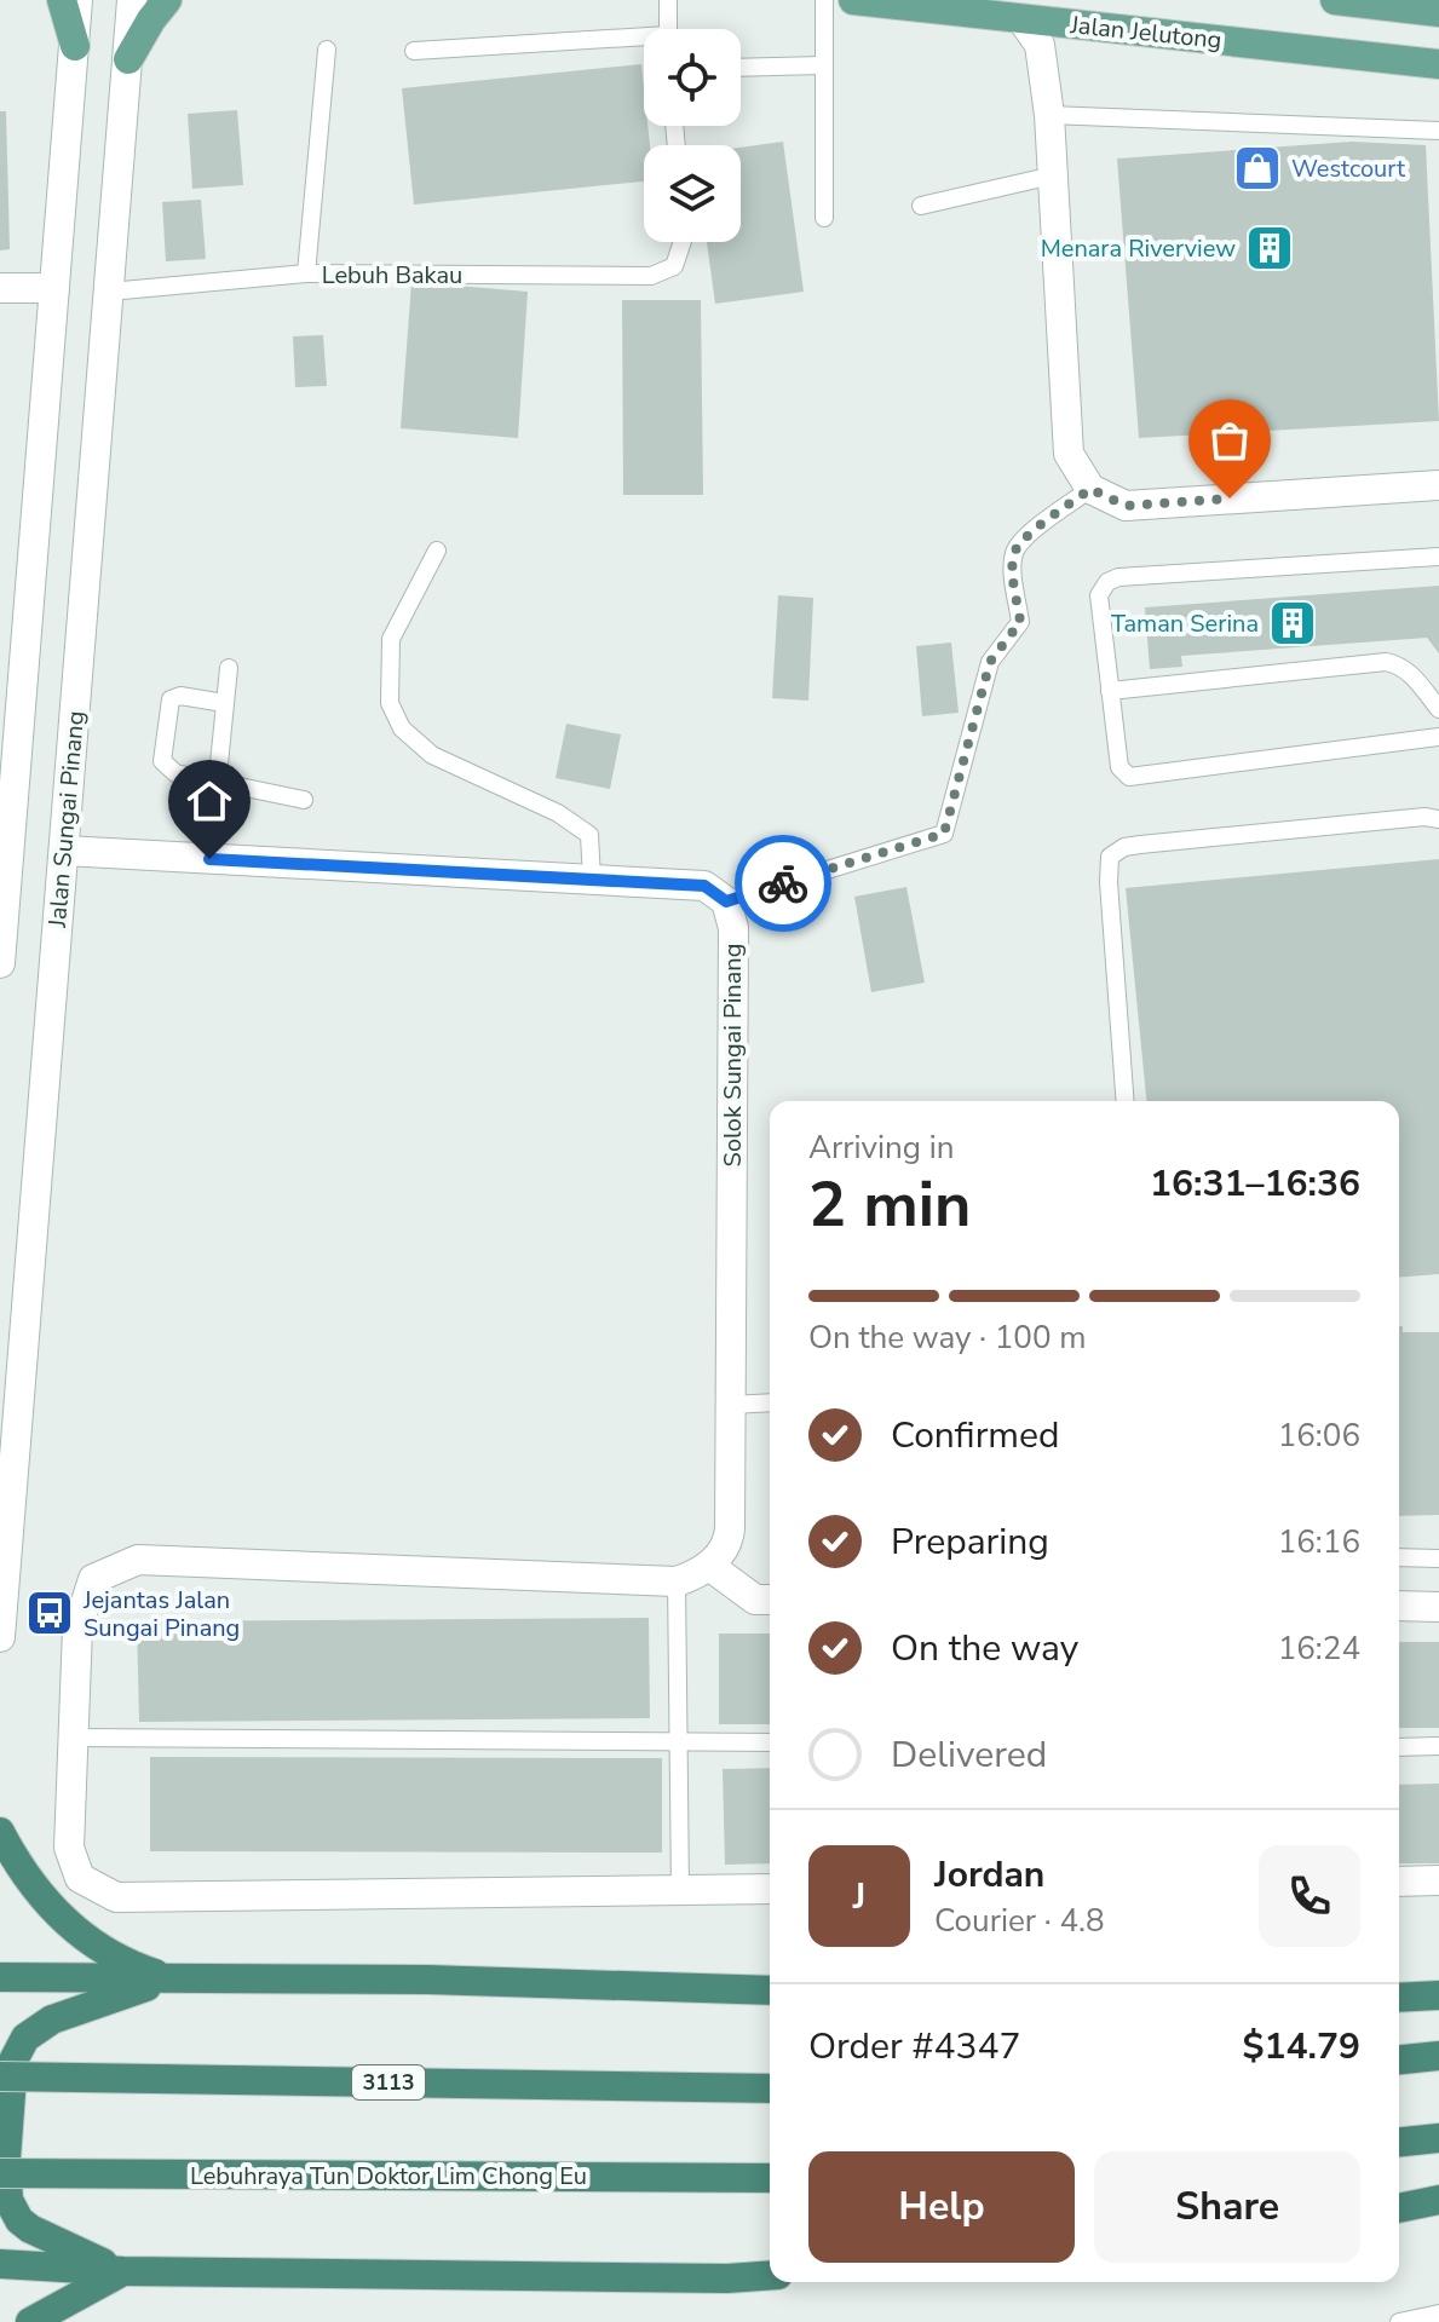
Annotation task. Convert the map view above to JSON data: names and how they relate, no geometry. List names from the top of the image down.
{
  "streets": {
    "highway": ["3113", "Lebuhraya Tun Doktor Lim Chong Eu"],
    "main road": ["Jalan Jelutong"],
    "street": ["Jalan Sungai Pinang", "Solok Sungai Pinang"],
    "lane": ["Lebuh Bakau"]
  },
  "crossings": [
    ["Lebuh Bakau", "Jalan Sungai Pinang"]
  ],
  "places": {
    "shop": ["Westcourt"],
    "building": ["Menara Riverview", "Taman Serina"],
    "bus stop": ["Jejantas Jalan Sungai Pinang"]
  },
  "page": {
    "heading": ["2 min", "Arriving in", "16:31–16:36"],
    "panel": [
      "Jordan",
      "Courier · 4.8",
      "Order #4347",
      "$14.79"
    ],
    "bar": "On the way · 100 m",
    "list": [
      ["Confirmed", "16:06"],
      ["Preparing", "16:16"],
      ["On the way", "16:24"],
      "Delivered"
    ],
    "round": "J",
    "buttons": ["Help", "Share"]
  }
}
